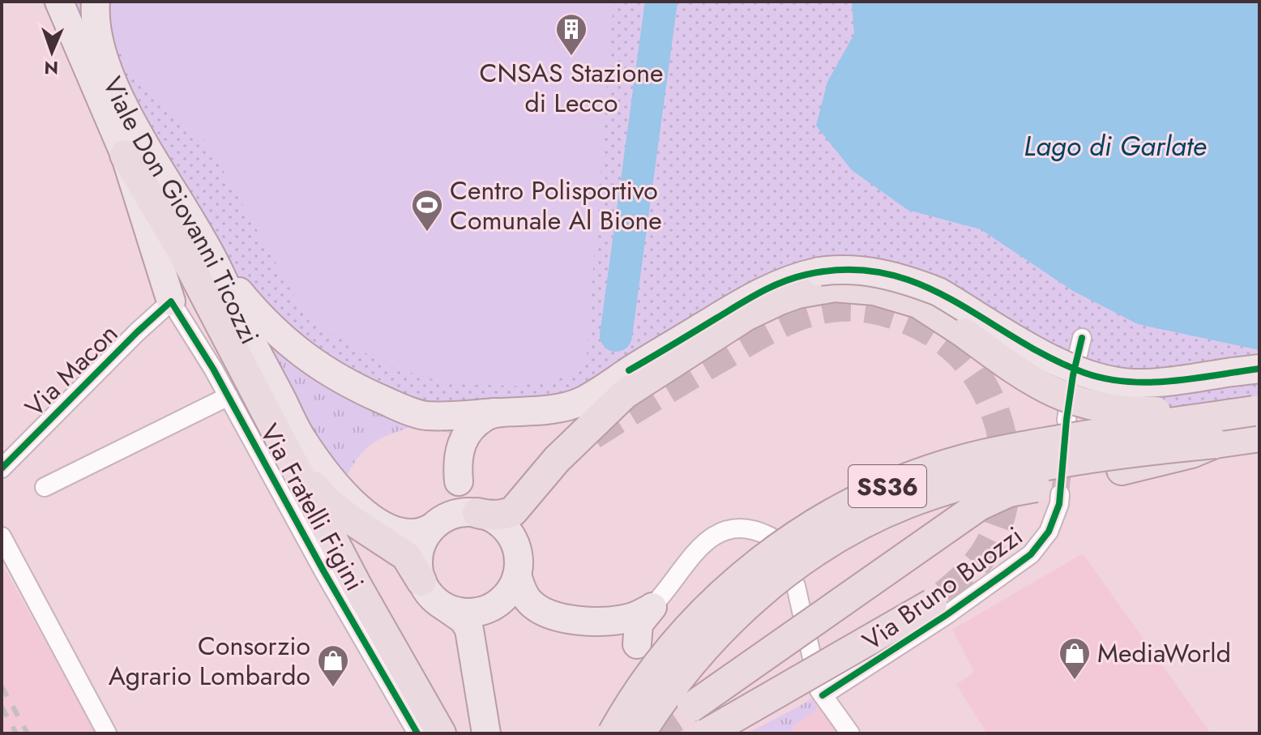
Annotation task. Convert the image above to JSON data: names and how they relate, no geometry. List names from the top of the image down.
{
  "streets": {
    "highway": ["SS36"],
    "main road": ["Viale Don Giovanni Ticozzi"],
    "street": ["Via Macon", "Via Fratelli Figini", "Via Bruno Buozzi"]
  },
  "crossings": [
    ["Via Macon", "Via Fratelli Figini"]
  ],
  "water": ["Lago di Garlate"],
  "places": {
    "building": ["CNSAS Stazione di Lecco"],
    "sports": ["Centro Polisportivo Comunale Al Bione"],
    "shop": ["MediaWorld", "Consorzio Agrario Lombardo"]
  },
  "north": "bottom"
}
